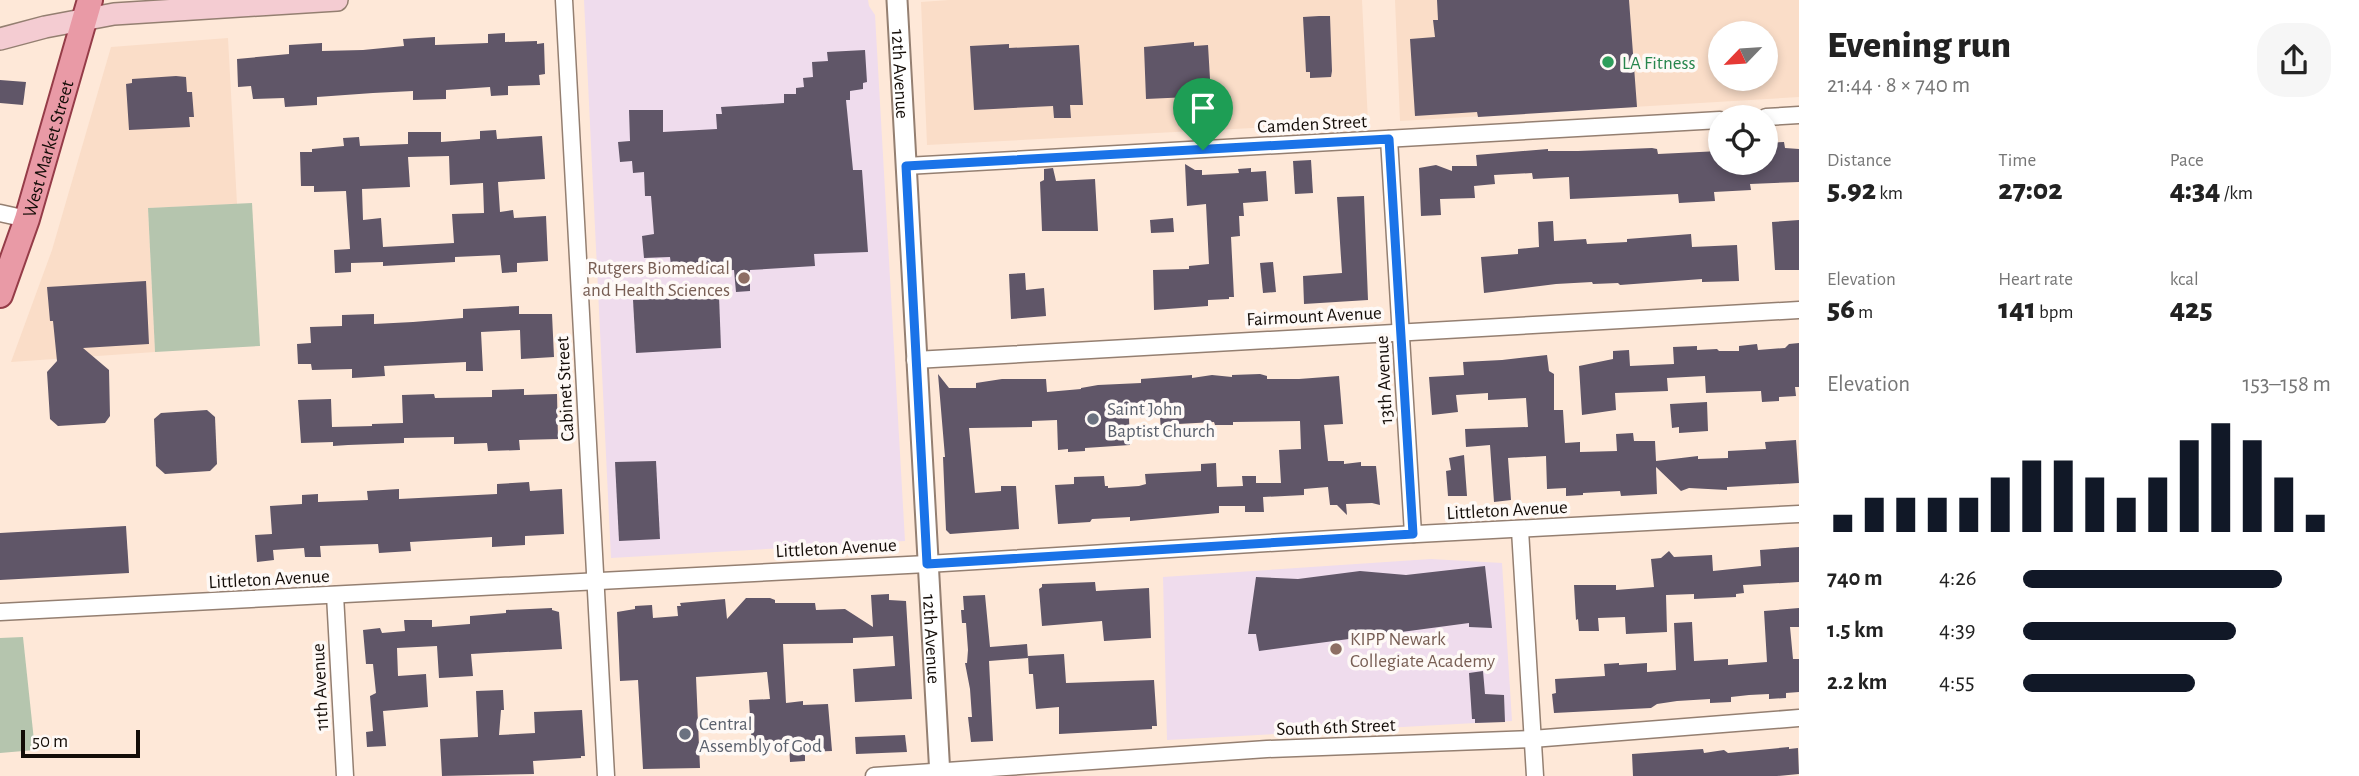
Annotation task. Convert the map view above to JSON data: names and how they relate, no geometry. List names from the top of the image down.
{
  "streets": {
    "main road": ["West Market Street"],
    "street": [
      "12th Avenue",
      "Camden Street",
      "Fairmount Avenue",
      "13th Avenue",
      "Cabinet Street",
      "Littleton Avenue",
      "11th Avenue",
      "South 6th Street"
    ]
  },
  "crossings": [
    ["12th Avenue", "Camden Street"],
    ["12th Avenue", "Fairmount Avenue"],
    ["12th Avenue", "Littleton Avenue"],
    ["12th Avenue", "South 6th Street"],
    ["Camden Street", "13th Avenue"],
    ["Fairmount Avenue", "13th Avenue"],
    ["13th Avenue", "Littleton Avenue"],
    ["Cabinet Street", "Littleton Avenue"],
    ["Littleton Avenue", "11th Avenue"]
  ],
  "places": [
    "LA Fitness",
    "Rutgers Biomedical and Health Sciences",
    "Saint John Baptist Church",
    "KIPP Newark Collegiate Academy",
    "Central Assembly of God"
  ],
  "scale_bar": "50 m",
  "north": "bottom left",
  "page": {
    "heading": ["Evening run", "21:44 · 8 × 740 m"],
    "stats": [
      ["Distance", "5.92 km"],
      ["Time", "27:02"],
      ["Pace", "4:34 /km"],
      ["Elevation", "56 m"],
      ["Heart rate", "141 bpm"],
      ["kcal", "425"]
    ],
    "chart": ["Elevation", "153–158 m"],
    "list": [
      {
        "name": "740 m",
        "note": "4:26"
      },
      {
        "name": "1.5 km",
        "note": "4:39"
      },
      {
        "name": "2.2 km",
        "note": "4:55"
      }
    ],
    "scale": "50 m"
  }
}
